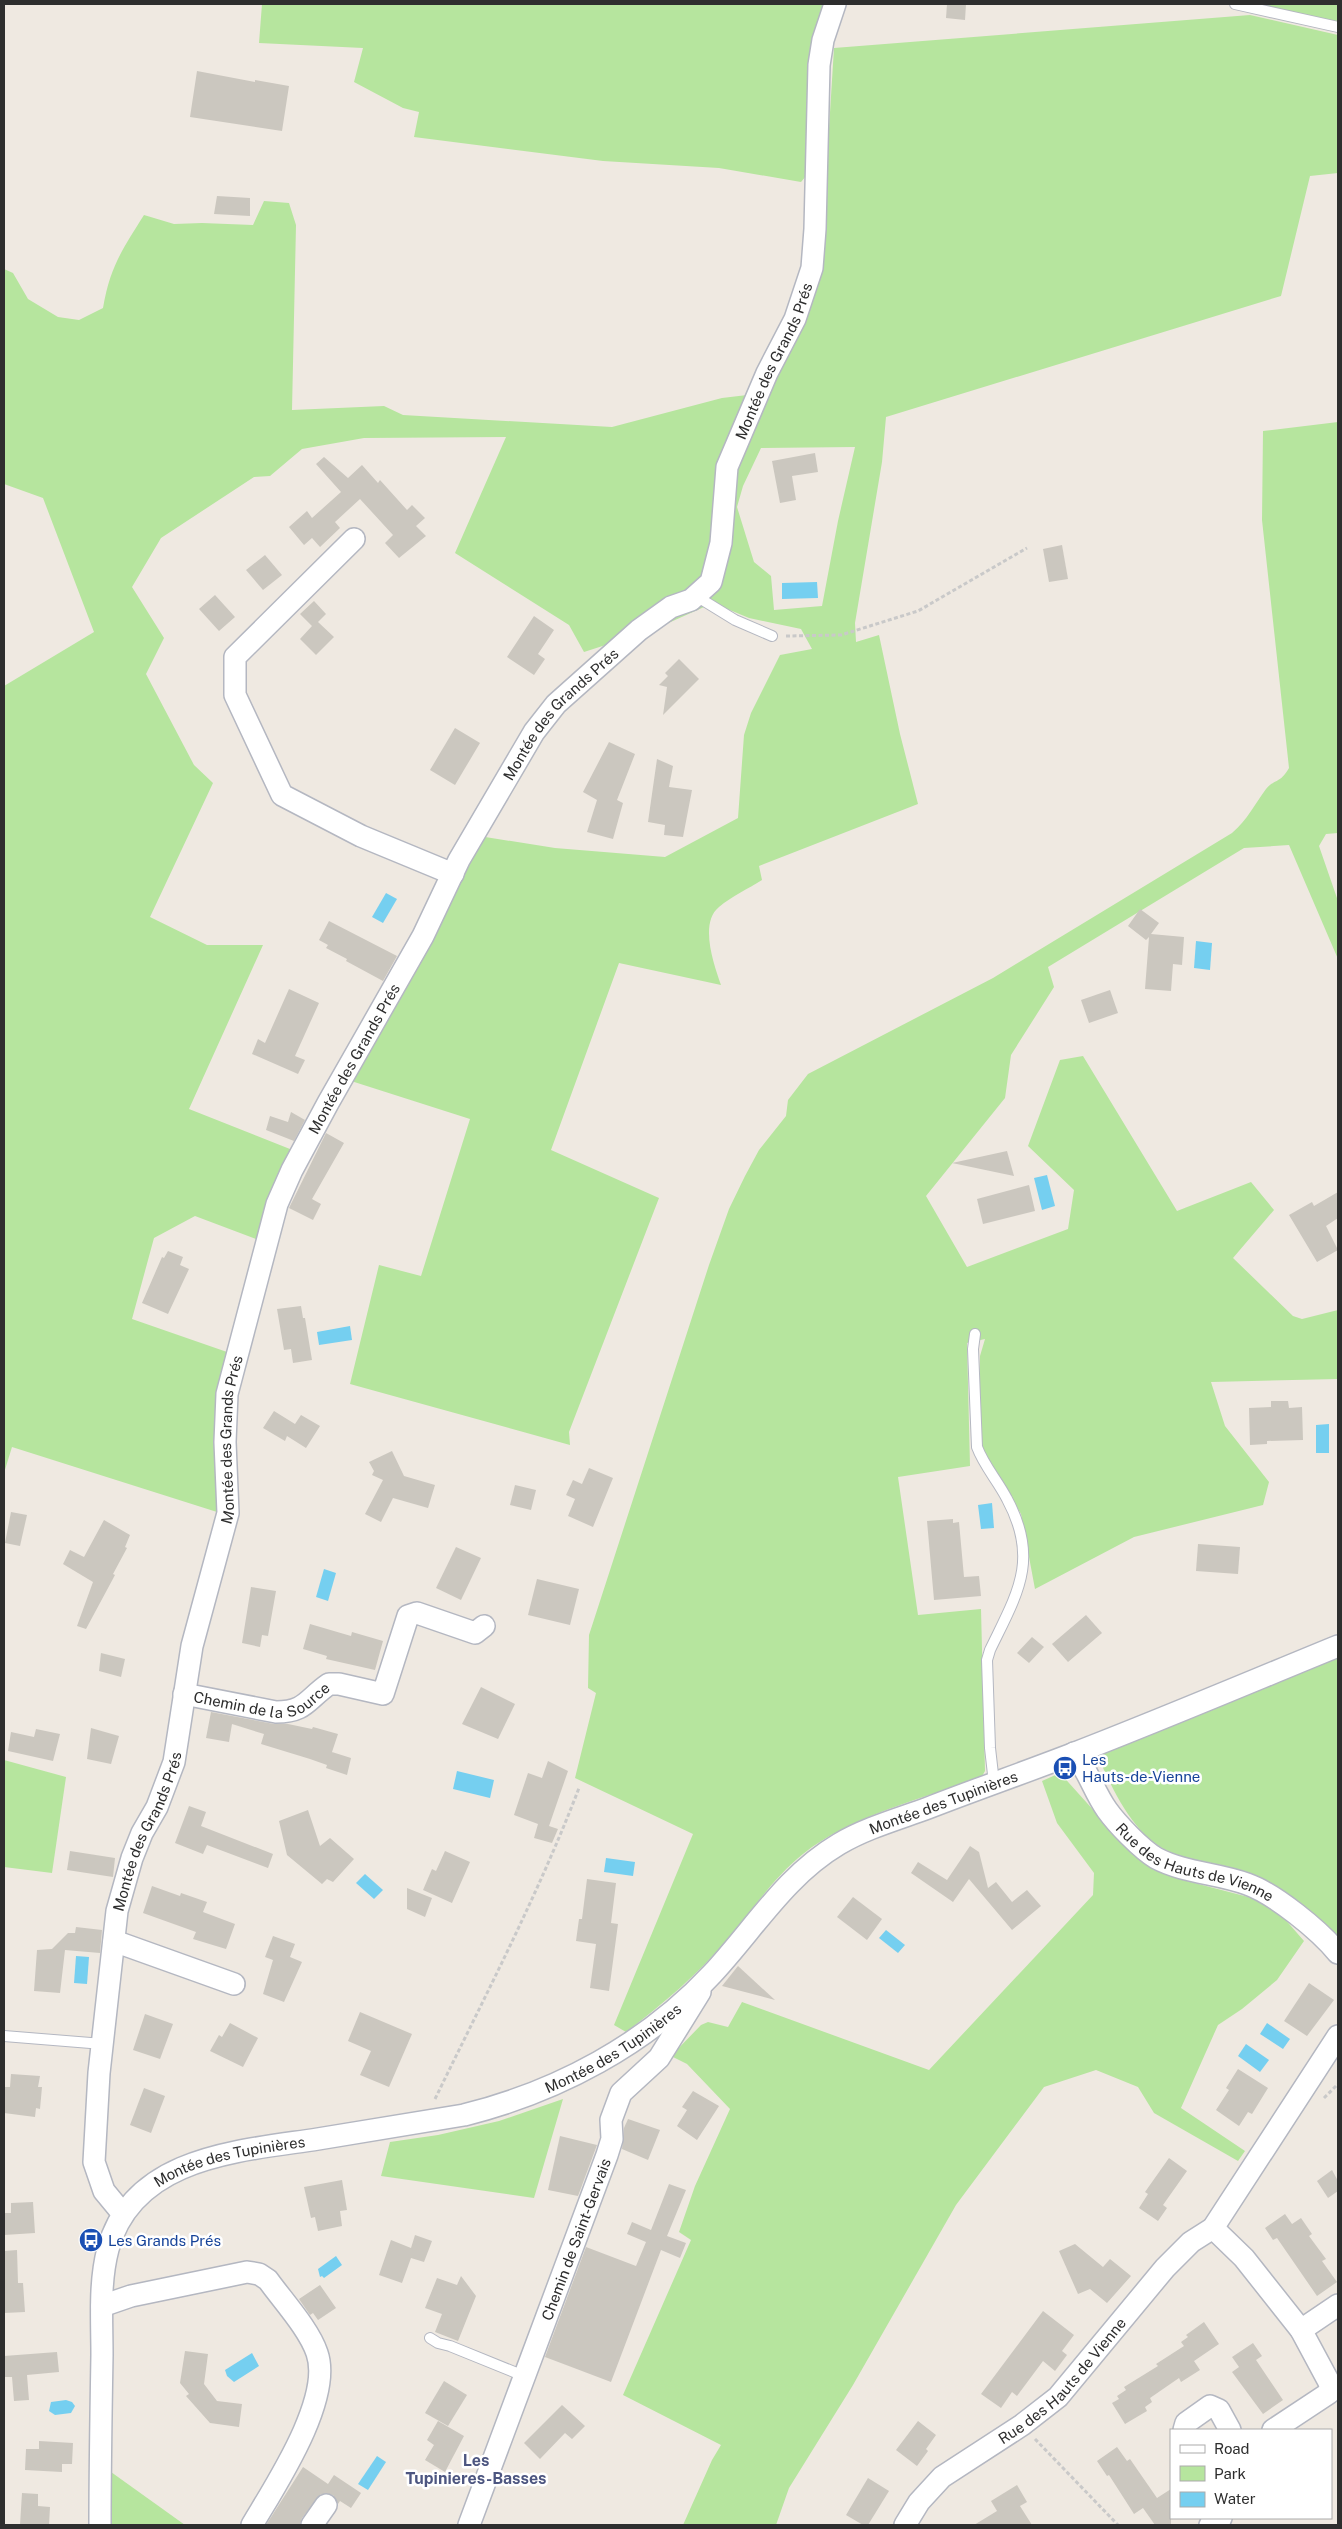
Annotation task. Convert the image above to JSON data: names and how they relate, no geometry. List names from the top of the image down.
{
  "streets": {
    "street": [
      "Montée des Grands Prés",
      "Chemin de la Source",
      "Montée des Tupinières",
      "Rue des Hauts de Vienne",
      "Chemin de Saint-Gervais"
    ]
  },
  "crossings": [
    ["Montée des Grands Prés", "Chemin de la Source"],
    ["Montée des Grands Prés", "Montée des Tupinières"],
    ["Montée des Tupinières", "Rue des Hauts de Vienne"],
    ["Montée des Tupinières", "Chemin de Saint-Gervais"]
  ],
  "districts": ["Les Tupinieres-Basses"],
  "places": {
    "bus stop": ["Les Hauts-de-Vienne", "Les Grands Prés"]
  },
  "legend": ["Road", "Park", "Water"]
}
